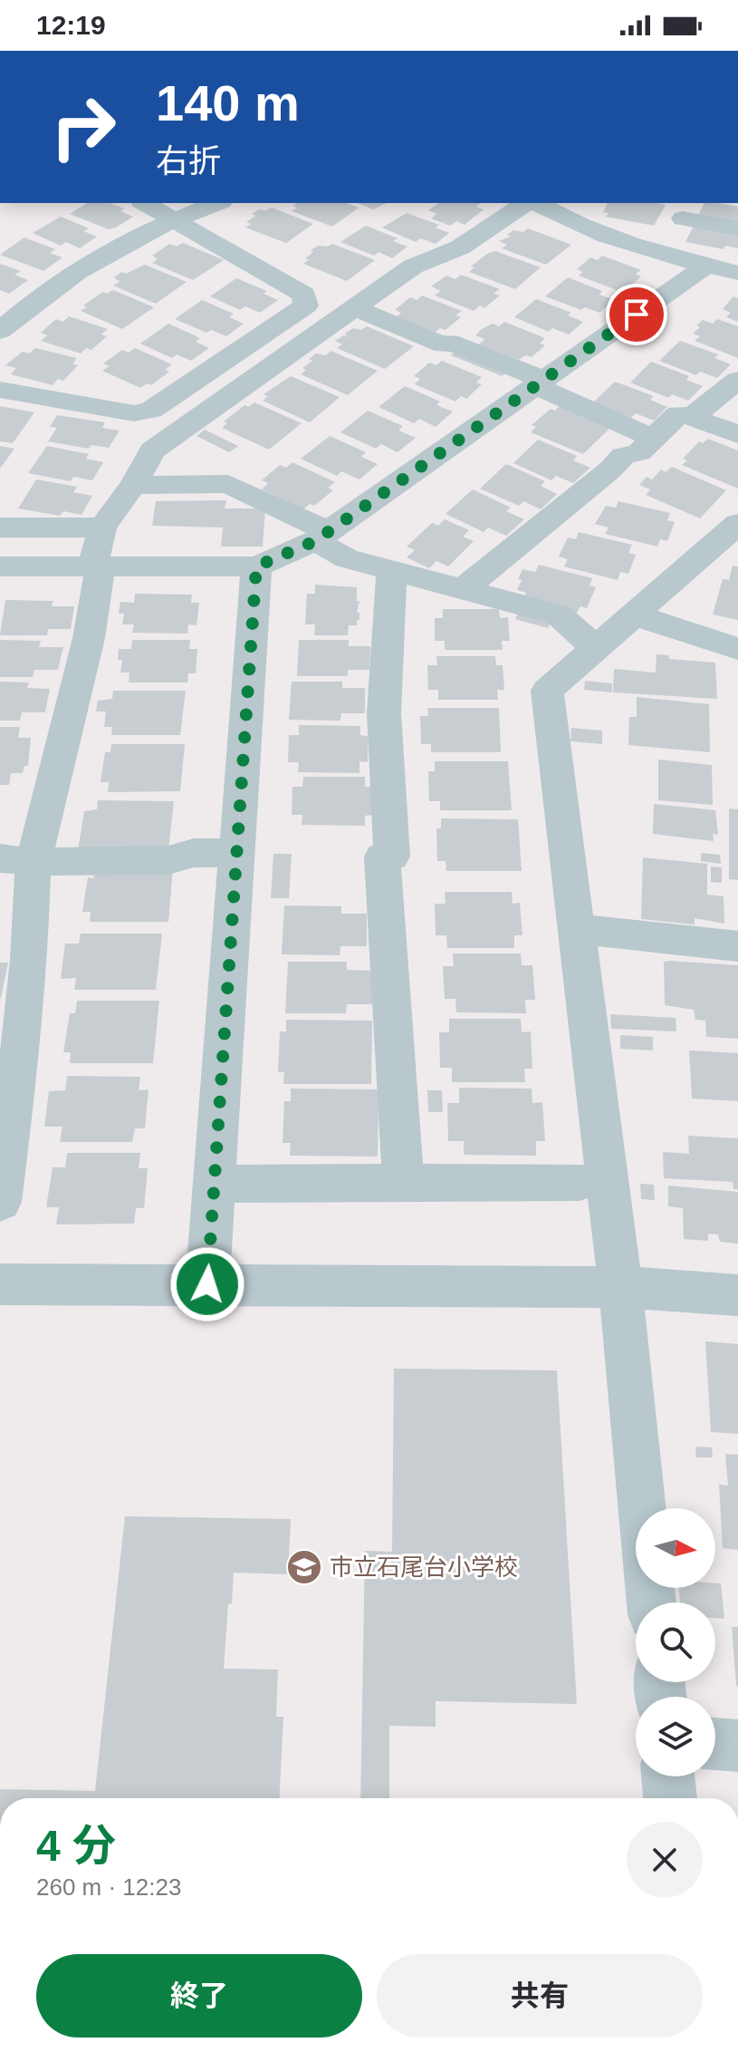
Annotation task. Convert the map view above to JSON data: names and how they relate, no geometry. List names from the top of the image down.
{
  "places": {
    "school or university": ["市立石尾台小学校"]
  },
  "north": "right",
  "page": {
    "status": "12:19",
    "turn": ["140 m", "右折"],
    "heading": ["4 分", "260 m · 12:23"],
    "buttons": ["終了", "共有"]
  }
}
